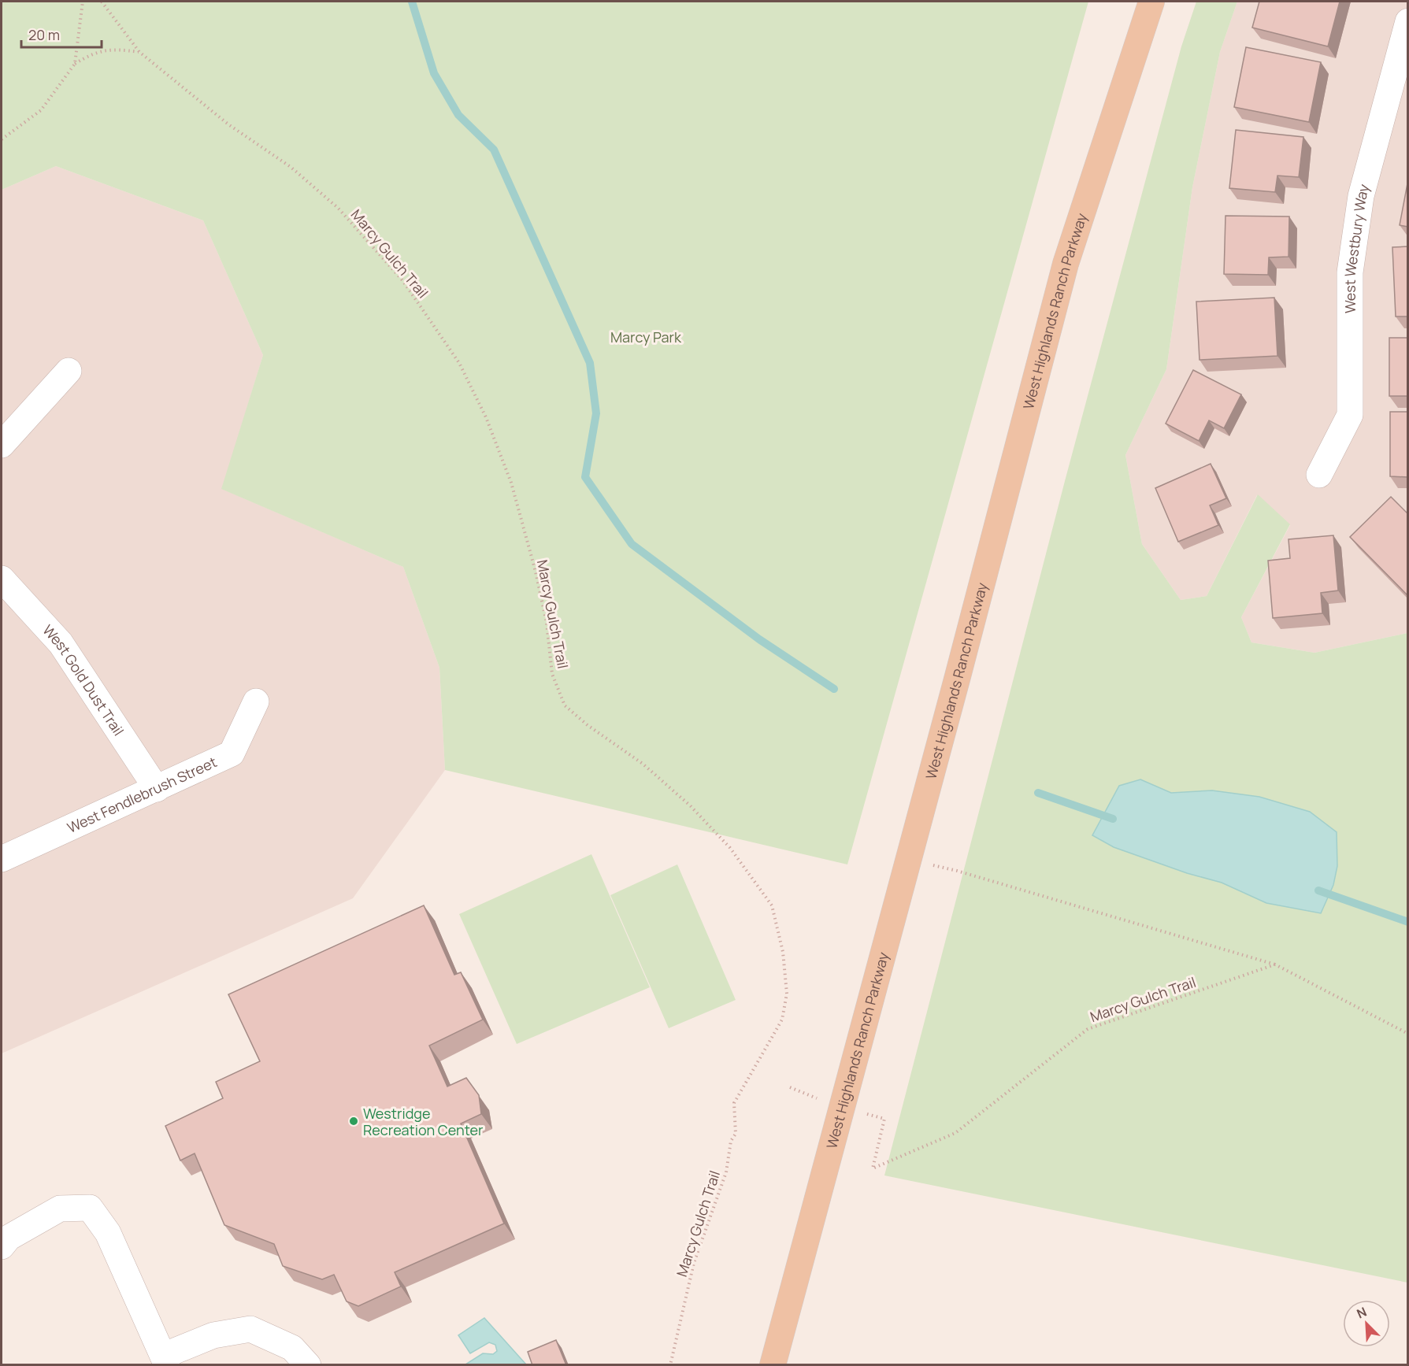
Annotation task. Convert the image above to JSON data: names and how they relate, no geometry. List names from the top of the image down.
{
  "streets": {
    "main road": ["West Highlands Ranch Parkway"],
    "street": ["West Westbury Way", "West Gold Dust Trail", "West Fendlebrush Street"],
    "path": ["Marcy Gulch Trail"]
  },
  "crossings": [
    ["West Gold Dust Trail", "West Fendlebrush Street"]
  ],
  "parks": ["Marcy Park"],
  "places": ["Westridge Recreation Center"],
  "scale_bar": "20 m",
  "north": "top left"
}
